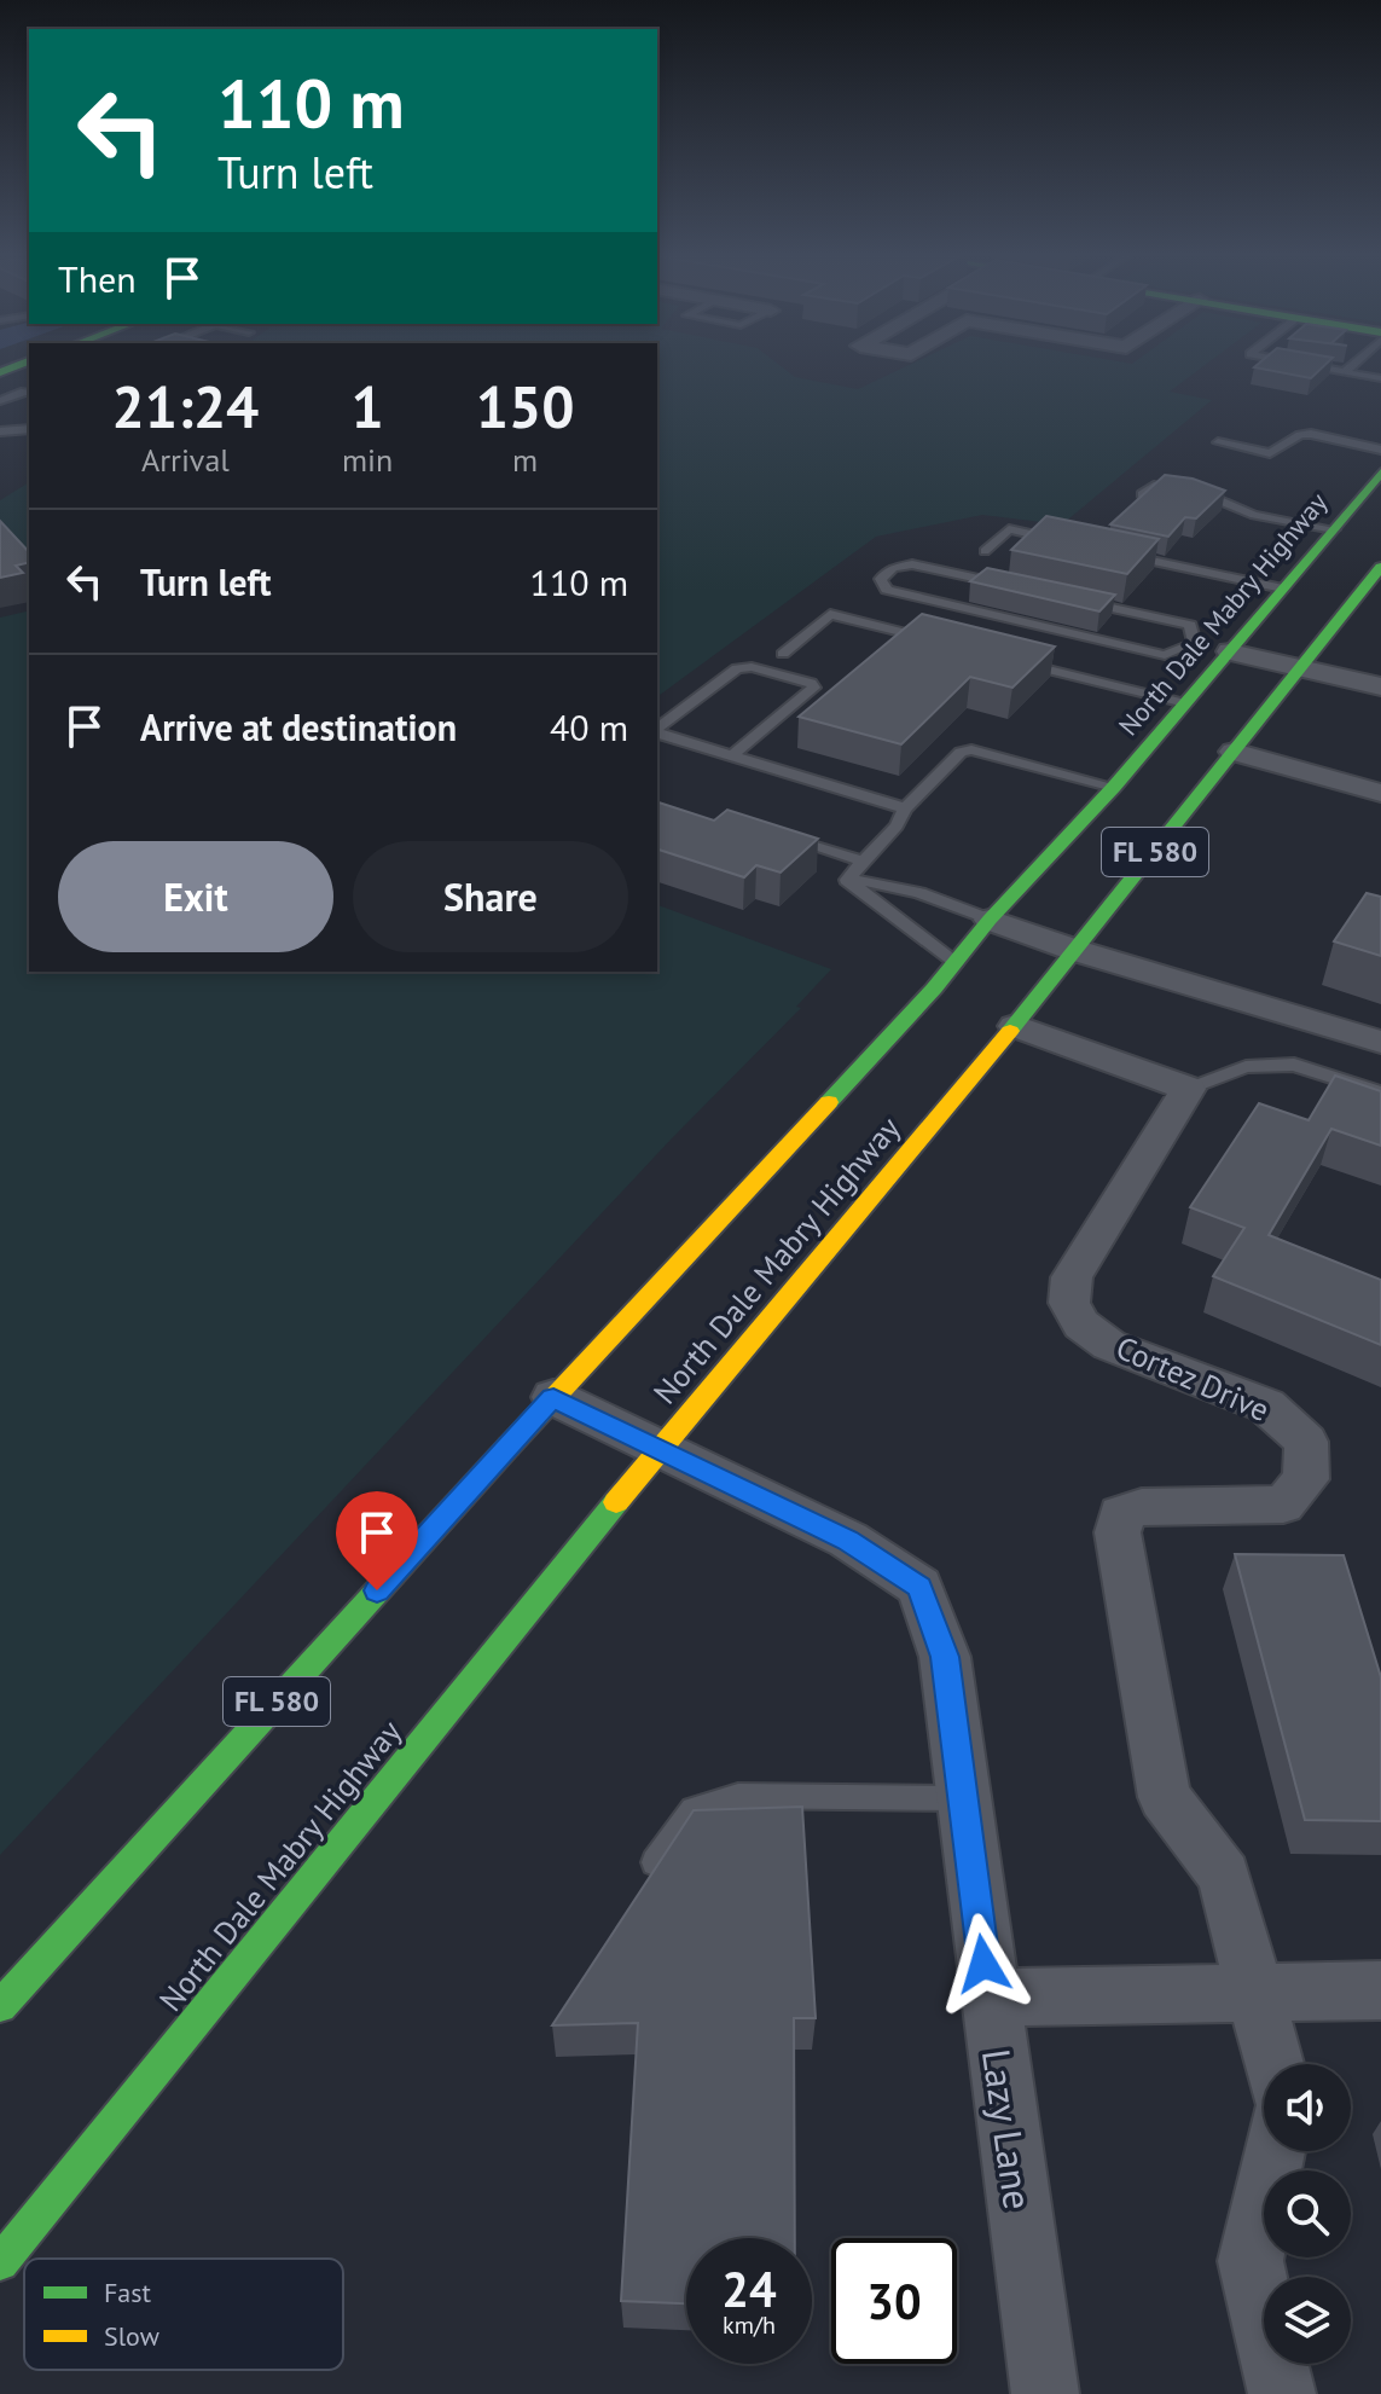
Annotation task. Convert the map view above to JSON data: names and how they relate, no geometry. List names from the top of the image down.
{
  "streets": {
    "main road": ["North Dale Mabry Highway", "FL 580"],
    "street": ["Cortez Drive", "Lazy Lane"]
  },
  "crossings": [
    ["North Dale Mabry Highway", "FL 580"],
    ["North Dale Mabry Highway", "Lazy Lane"]
  ],
  "legend": ["Fast", "Slow"],
  "page": {
    "turn": ["110 m", "Turn left"],
    "then": "Then",
    "eta": [
      "21:24",
      "Arrival",
      "1",
      "min",
      "150",
      "m"
    ],
    "list": [
      {
        "name": "Turn left",
        "value": "110 m"
      },
      {
        "name": "Arrive at destination",
        "value": "40 m"
      }
    ],
    "buttons": ["Exit", "Share"],
    "speed": "24 km/h",
    "limit": "30"
  }
}
